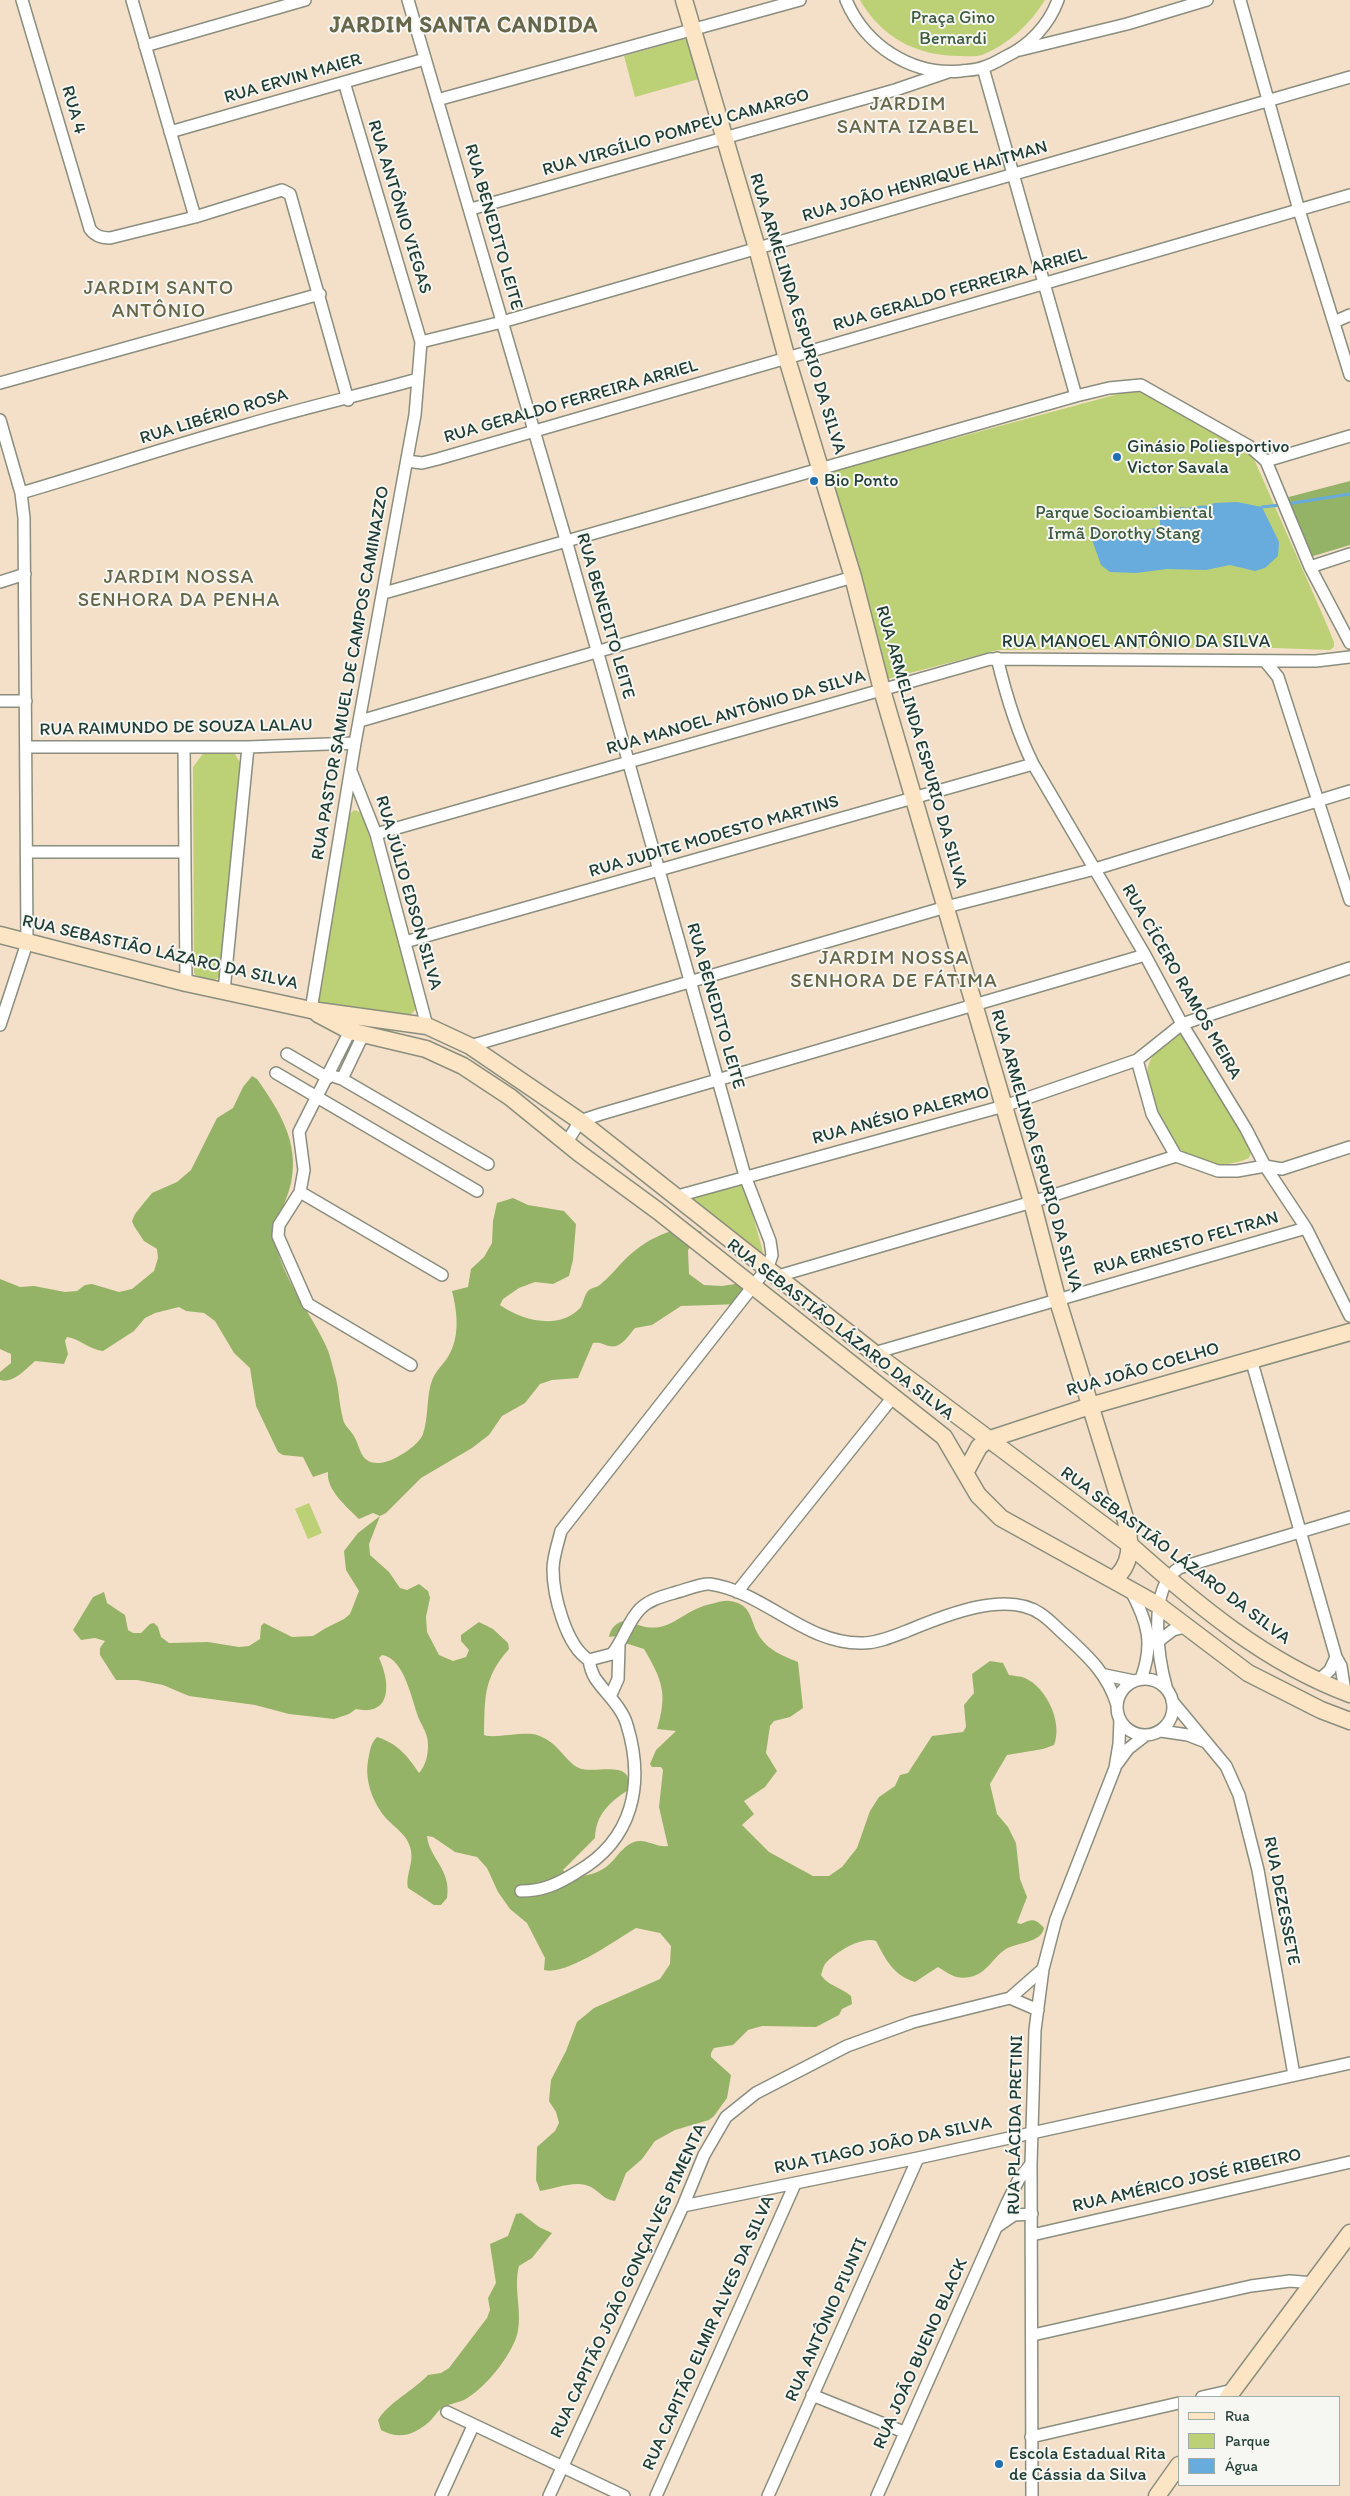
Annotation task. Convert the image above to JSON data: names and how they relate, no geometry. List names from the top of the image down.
{
  "streets": {
    "street": [
      "RUA ERVIN MAIER",
      "RUA 4",
      "RUA VIRGÍLIO POMPEU CAMARGO",
      "RUA JOÃO HENRIQUE HAITMAN",
      "RUA ANTÔNIO VIEGAS",
      "RUA BENEDITO LEITE",
      "RUA GERALDO FERREIRA ARRIEL",
      "RUA ARMELINDA ESPURIO DA SILVA",
      "RUA LIBÉRIO ROSA",
      "RUA MANOEL ANTÔNIO DA SILVA",
      "RUA PASTOR SAMUEL DE CAMPOS CAMINAZZO",
      "RUA RAIMUNDO DE SOUZA LALAU",
      "RUA JUDITE MODESTO MARTINS",
      "RUA JÚLIO EDSON SILVA",
      "RUA SEBASTIÃO LÁZARO DA SILVA",
      "RUA CÍCERO RAMOS MEIRA",
      "RUA ANÉSIO PALERMO",
      "RUA ERNESTO FELTRAN",
      "RUA JOÃO COELHO",
      "RUA DEZESSETE",
      "RUA PLÁCIDA PRETINI",
      "RUA TIAGO JOÃO DA SILVA",
      "RUA AMÉRICO JOSÉ RIBEIRO",
      "RUA CAPITÃO JOÃO GONÇALVES PIMENTA",
      "RUA ANTÔNIO PIUNTI",
      "RUA CAPITÃO ELMIR ALVES DA SILVA",
      "RUA JOÃO BUENO BLACK"
    ]
  },
  "crossings": [
    ["RUA ERVIN MAIER", "RUA ANTÔNIO VIEGAS"],
    ["RUA ERVIN MAIER", "RUA BENEDITO LEITE"],
    ["RUA VIRGÍLIO POMPEU CAMARGO", "RUA BENEDITO LEITE"],
    ["RUA VIRGÍLIO POMPEU CAMARGO", "RUA ARMELINDA ESPURIO DA SILVA"],
    ["RUA JOÃO HENRIQUE HAITMAN", "RUA ANTÔNIO VIEGAS"],
    ["RUA JOÃO HENRIQUE HAITMAN", "RUA BENEDITO LEITE"],
    ["RUA JOÃO HENRIQUE HAITMAN", "RUA ARMELINDA ESPURIO DA SILVA"],
    ["RUA JOÃO HENRIQUE HAITMAN", "RUA PASTOR SAMUEL DE CAMPOS CAMINAZZO"],
    ["RUA ANTÔNIO VIEGAS", "RUA PASTOR SAMUEL DE CAMPOS CAMINAZZO"],
    ["RUA BENEDITO LEITE", "RUA GERALDO FERREIRA ARRIEL"],
    ["RUA BENEDITO LEITE", "RUA MANOEL ANTÔNIO DA SILVA"],
    ["RUA BENEDITO LEITE", "RUA JUDITE MODESTO MARTINS"],
    ["RUA BENEDITO LEITE", "RUA SEBASTIÃO LÁZARO DA SILVA"],
    ["RUA BENEDITO LEITE", "RUA ANÉSIO PALERMO"],
    ["RUA GERALDO FERREIRA ARRIEL", "RUA ARMELINDA ESPURIO DA SILVA"],
    ["RUA GERALDO FERREIRA ARRIEL", "RUA PASTOR SAMUEL DE CAMPOS CAMINAZZO"],
    ["RUA ARMELINDA ESPURIO DA SILVA", "RUA MANOEL ANTÔNIO DA SILVA"],
    ["RUA ARMELINDA ESPURIO DA SILVA", "RUA JUDITE MODESTO MARTINS"],
    ["RUA ARMELINDA ESPURIO DA SILVA", "RUA SEBASTIÃO LÁZARO DA SILVA"],
    ["RUA ARMELINDA ESPURIO DA SILVA", "RUA ANÉSIO PALERMO"],
    ["RUA ARMELINDA ESPURIO DA SILVA", "RUA ERNESTO FELTRAN"],
    ["RUA ARMELINDA ESPURIO DA SILVA", "RUA JOÃO COELHO"],
    ["RUA LIBÉRIO ROSA", "RUA PASTOR SAMUEL DE CAMPOS CAMINAZZO"],
    ["RUA MANOEL ANTÔNIO DA SILVA", "RUA JÚLIO EDSON SILVA"],
    ["RUA MANOEL ANTÔNIO DA SILVA", "RUA CÍCERO RAMOS MEIRA"],
    ["RUA PASTOR SAMUEL DE CAMPOS CAMINAZZO", "RUA RAIMUNDO DE SOUZA LALAU"],
    ["RUA PASTOR SAMUEL DE CAMPOS CAMINAZZO", "RUA JÚLIO EDSON SILVA"],
    ["RUA PASTOR SAMUEL DE CAMPOS CAMINAZZO", "RUA SEBASTIÃO LÁZARO DA SILVA"],
    ["RUA JUDITE MODESTO MARTINS", "RUA JÚLIO EDSON SILVA"],
    ["RUA JUDITE MODESTO MARTINS", "RUA CÍCERO RAMOS MEIRA"],
    ["RUA JÚLIO EDSON SILVA", "RUA SEBASTIÃO LÁZARO DA SILVA"],
    ["RUA SEBASTIÃO LÁZARO DA SILVA", "RUA ANÉSIO PALERMO"],
    ["RUA SEBASTIÃO LÁZARO DA SILVA", "RUA ERNESTO FELTRAN"],
    ["RUA SEBASTIÃO LÁZARO DA SILVA", "RUA JOÃO COELHO"],
    ["RUA CÍCERO RAMOS MEIRA", "RUA ANÉSIO PALERMO"],
    ["RUA CÍCERO RAMOS MEIRA", "RUA ERNESTO FELTRAN"],
    ["RUA DEZESSETE", "RUA PLÁCIDA PRETINI"],
    ["RUA DEZESSETE", "RUA TIAGO JOÃO DA SILVA"],
    ["RUA PLÁCIDA PRETINI", "RUA TIAGO JOÃO DA SILVA"],
    ["RUA PLÁCIDA PRETINI", "RUA AMÉRICO JOSÉ RIBEIRO"],
    ["RUA PLÁCIDA PRETINI", "RUA JOÃO BUENO BLACK"],
    ["RUA TIAGO JOÃO DA SILVA", "RUA CAPITÃO JOÃO GONÇALVES PIMENTA"],
    ["RUA TIAGO JOÃO DA SILVA", "RUA ANTÔNIO PIUNTI"],
    ["RUA TIAGO JOÃO DA SILVA", "RUA CAPITÃO ELMIR ALVES DA SILVA"]
  ],
  "districts": [
    "JARDIM SANTA CANDIDA",
    "JARDIM SANTA IZABEL",
    "JARDIM SANTO ANTÔNIO",
    "JARDIM NOSSA SENHORA DA PENHA",
    "JARDIM NOSSA SENHORA DE FÁTIMA"
  ],
  "parks": ["Praça Gino Bernardi", "Parque Socioambiental Irmã Dorothy Stang"],
  "places": ["Ginásio Poliesportivo Victor Savala", "Bio Ponto", "Escola Estadual Rita de Cássia da Silva"],
  "legend": ["Rua", "Parque", "Água"]
}
